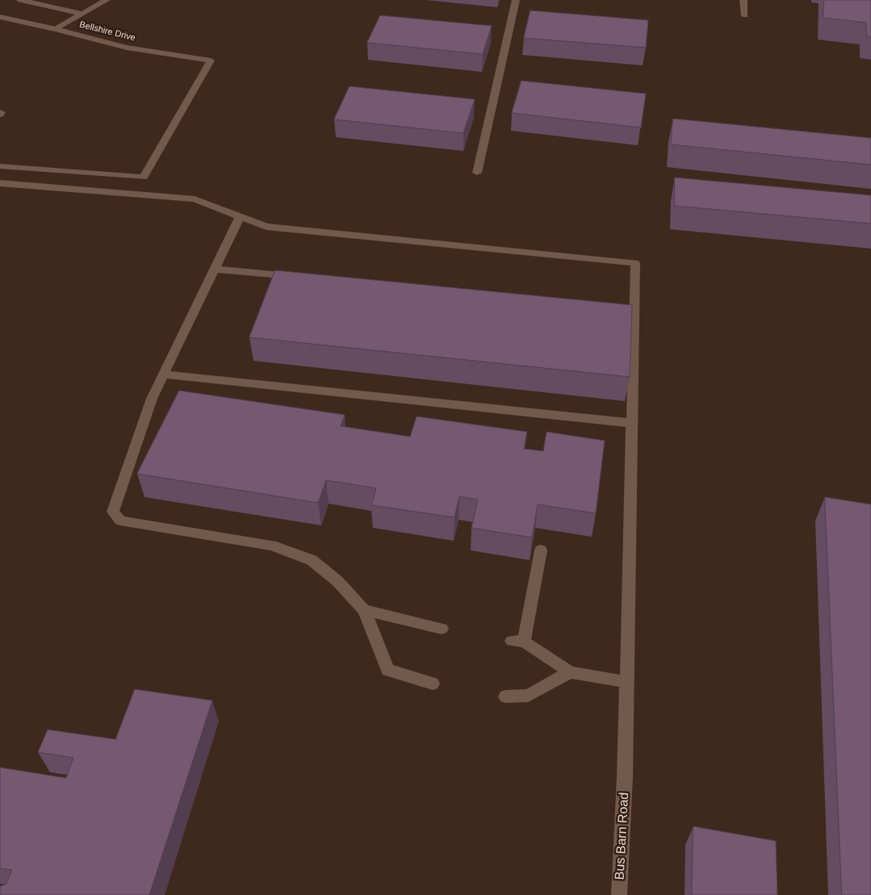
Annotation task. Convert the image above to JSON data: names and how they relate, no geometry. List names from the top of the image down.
{
  "streets": {
    "street": ["Bellshire Drive", "Bus Barn Road"]
  }
}
